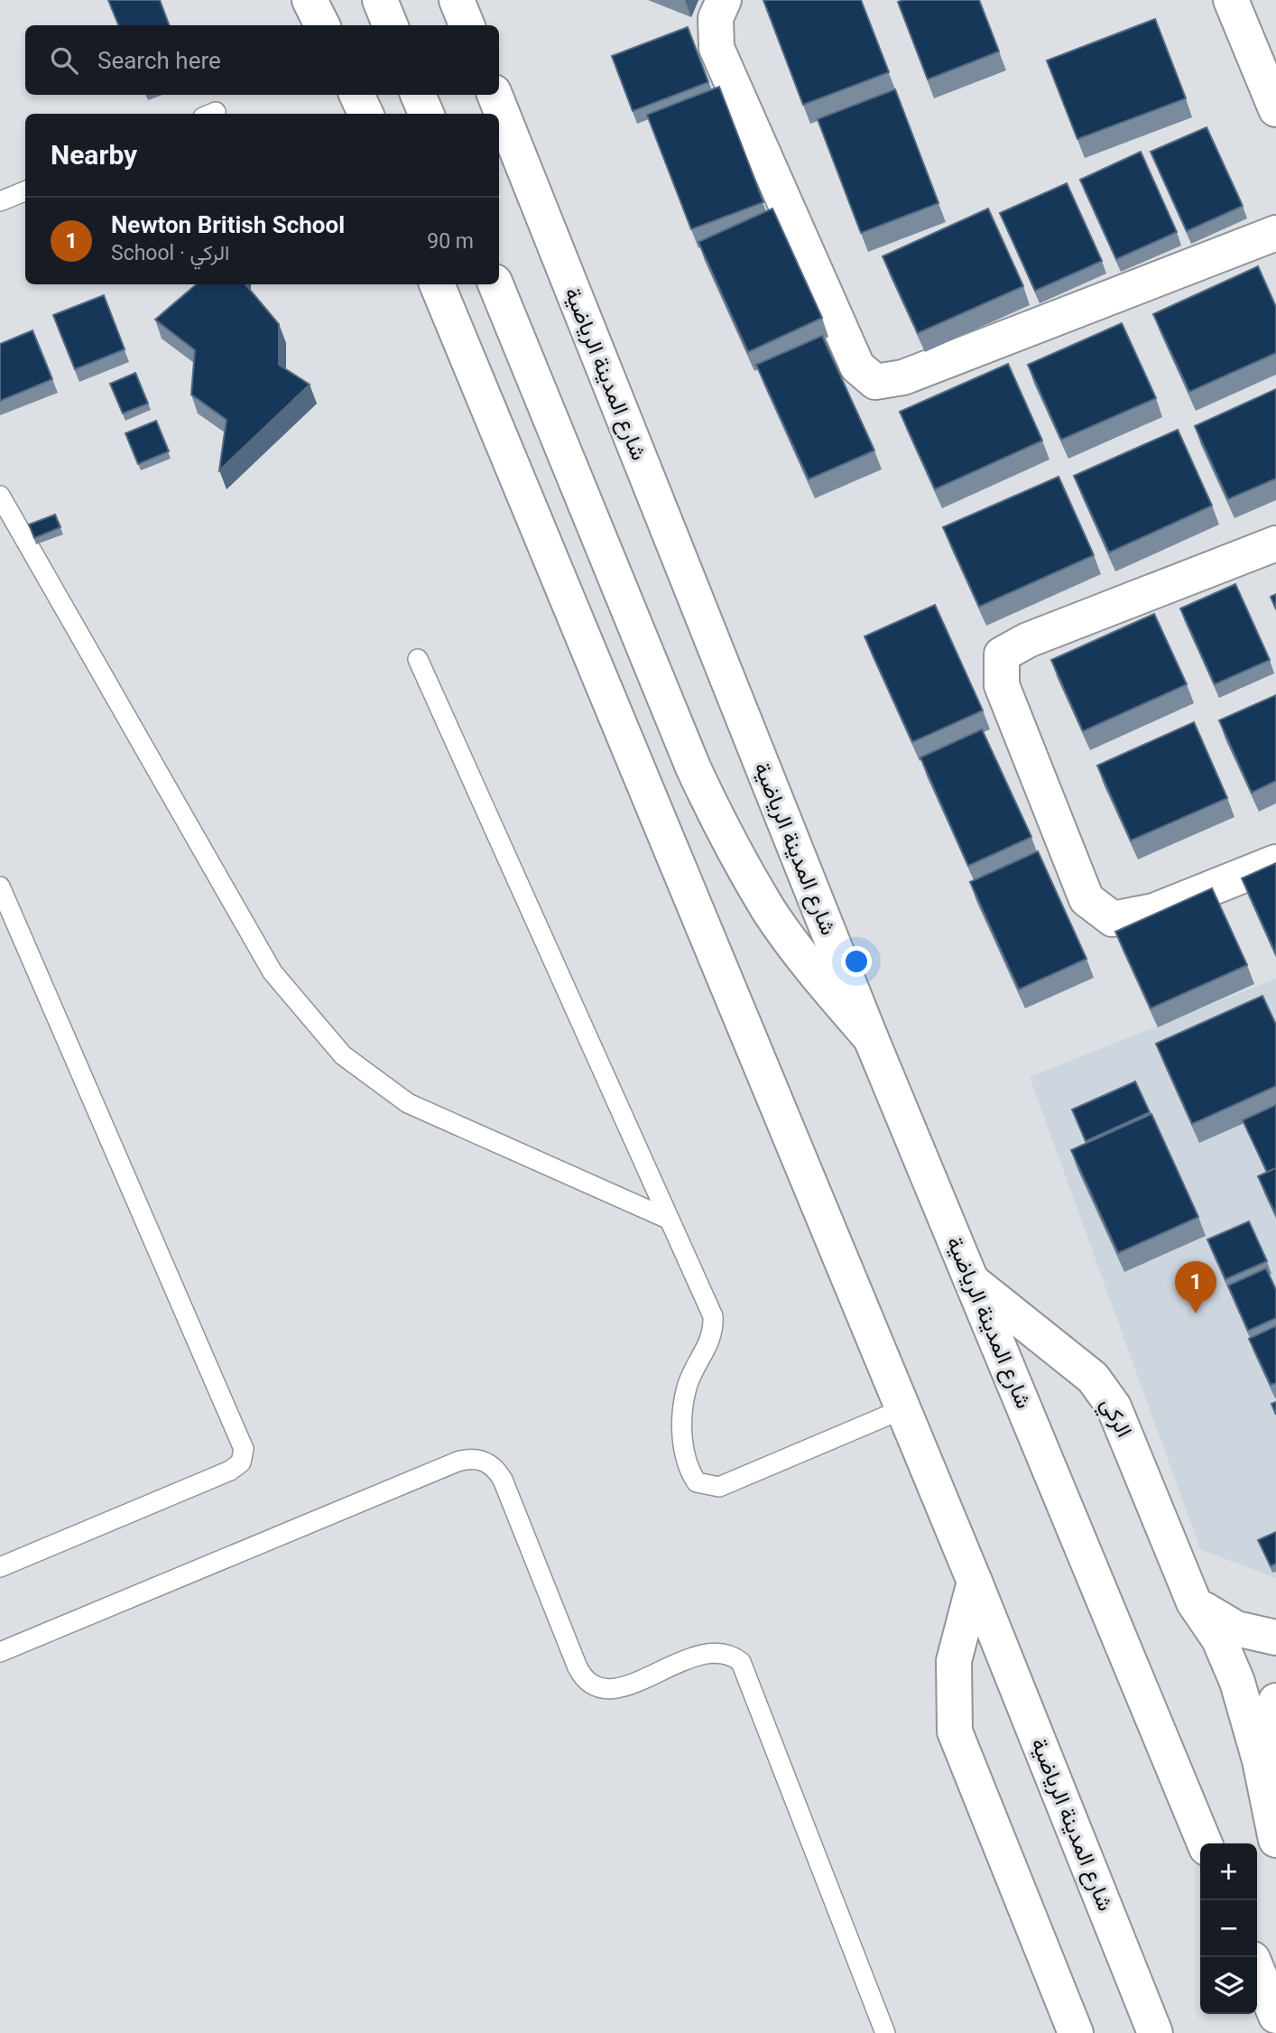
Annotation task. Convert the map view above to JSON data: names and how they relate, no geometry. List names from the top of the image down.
{
  "streets": {
    "main road": ["شارع المدينة الرياضية", "الركي"]
  },
  "crossings": [
    ["شارع المدينة الرياضية", "الركي"]
  ],
  "page": {
    "search": "Search here",
    "heading": "Nearby",
    "list": [
      {
        "mark": "1",
        "name": "Newton British School",
        "note": "School · الركي",
        "value": "90 m"
      }
    ],
    "pins": "1",
    "map_buttons": ["+", "−"]
  }
}
